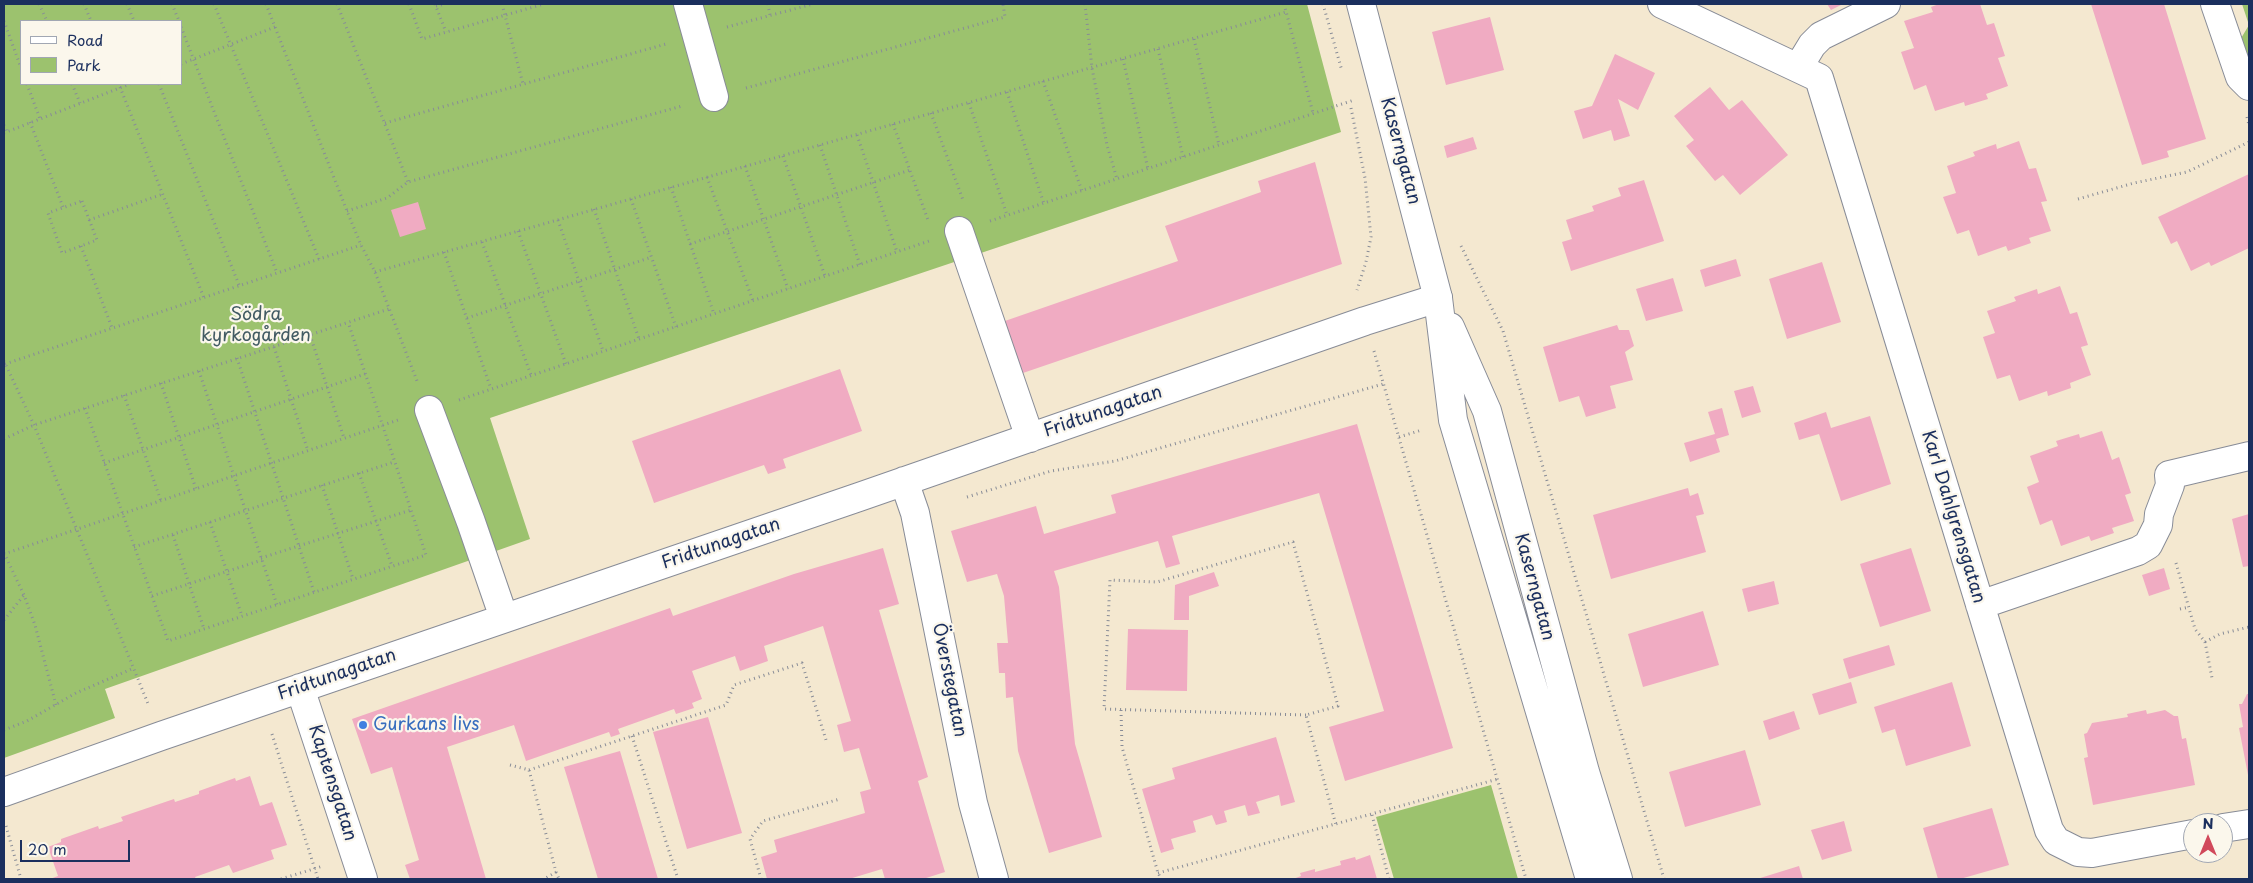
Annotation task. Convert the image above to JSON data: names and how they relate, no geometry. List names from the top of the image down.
{
  "streets": {
    "street": [
      "Kaserngatan",
      "Fridtunagatan",
      "Karl Dahlgrensgatan",
      "Överstegatan",
      "Kaptensgatan"
    ]
  },
  "crossings": [
    ["Kaserngatan", "Fridtunagatan"],
    ["Fridtunagatan", "Överstegatan"],
    ["Fridtunagatan", "Kaptensgatan"]
  ],
  "parks": ["Södra kyrkogården"],
  "places": ["Gurkans livs"],
  "legend": ["Road", "Park"],
  "scale_bar": "20 m",
  "north": "top"
}
